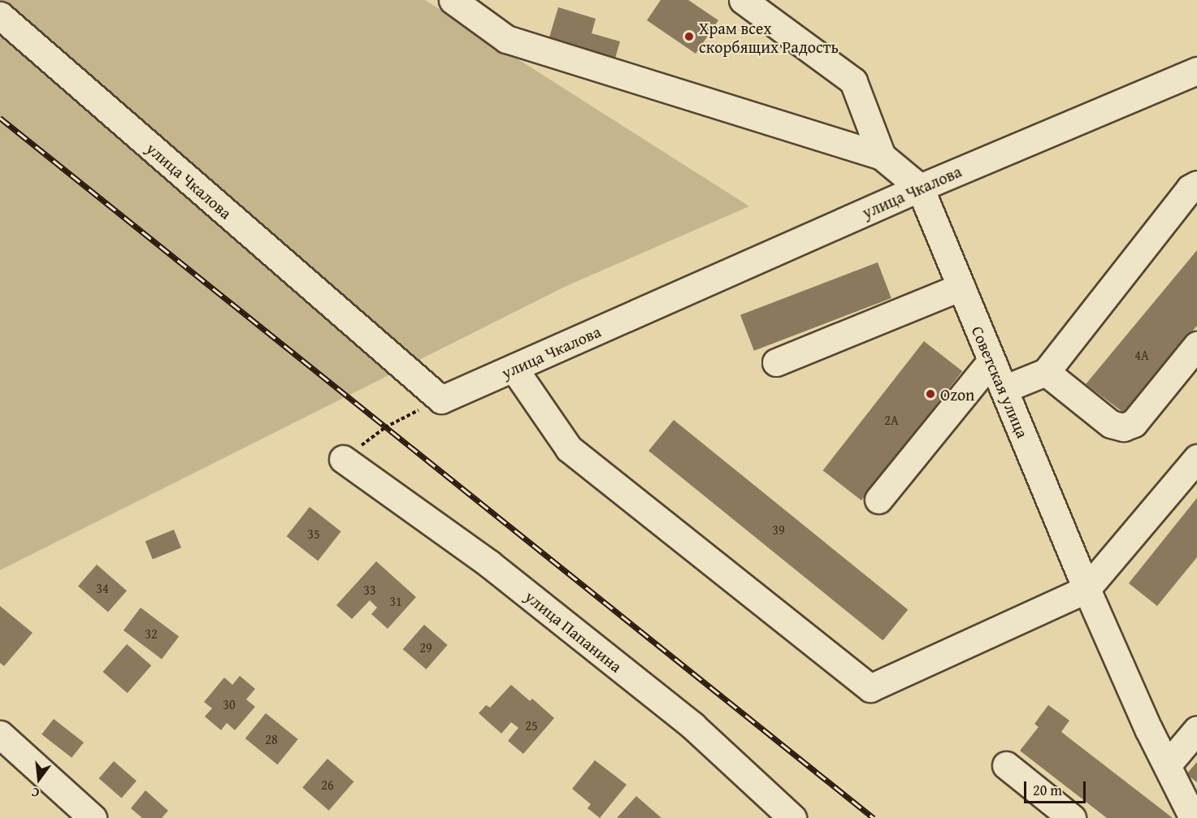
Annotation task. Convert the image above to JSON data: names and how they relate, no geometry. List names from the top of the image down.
{
  "streets": {
    "street": ["улица Чкалова", "Советская улица", "улица Папанина"]
  },
  "crossings": [
    ["улица Чкалова", "Советская улица"]
  ],
  "places": ["Храм всех скорбящих Радость", "Ozon"],
  "house_numbers": [
    "4А",
    "2А",
    "39",
    "35",
    "34",
    "33",
    "31",
    "32",
    "29",
    "30",
    "25",
    "28",
    "26"
  ],
  "scale_bar": "20 m",
  "north": "bottom"
}
